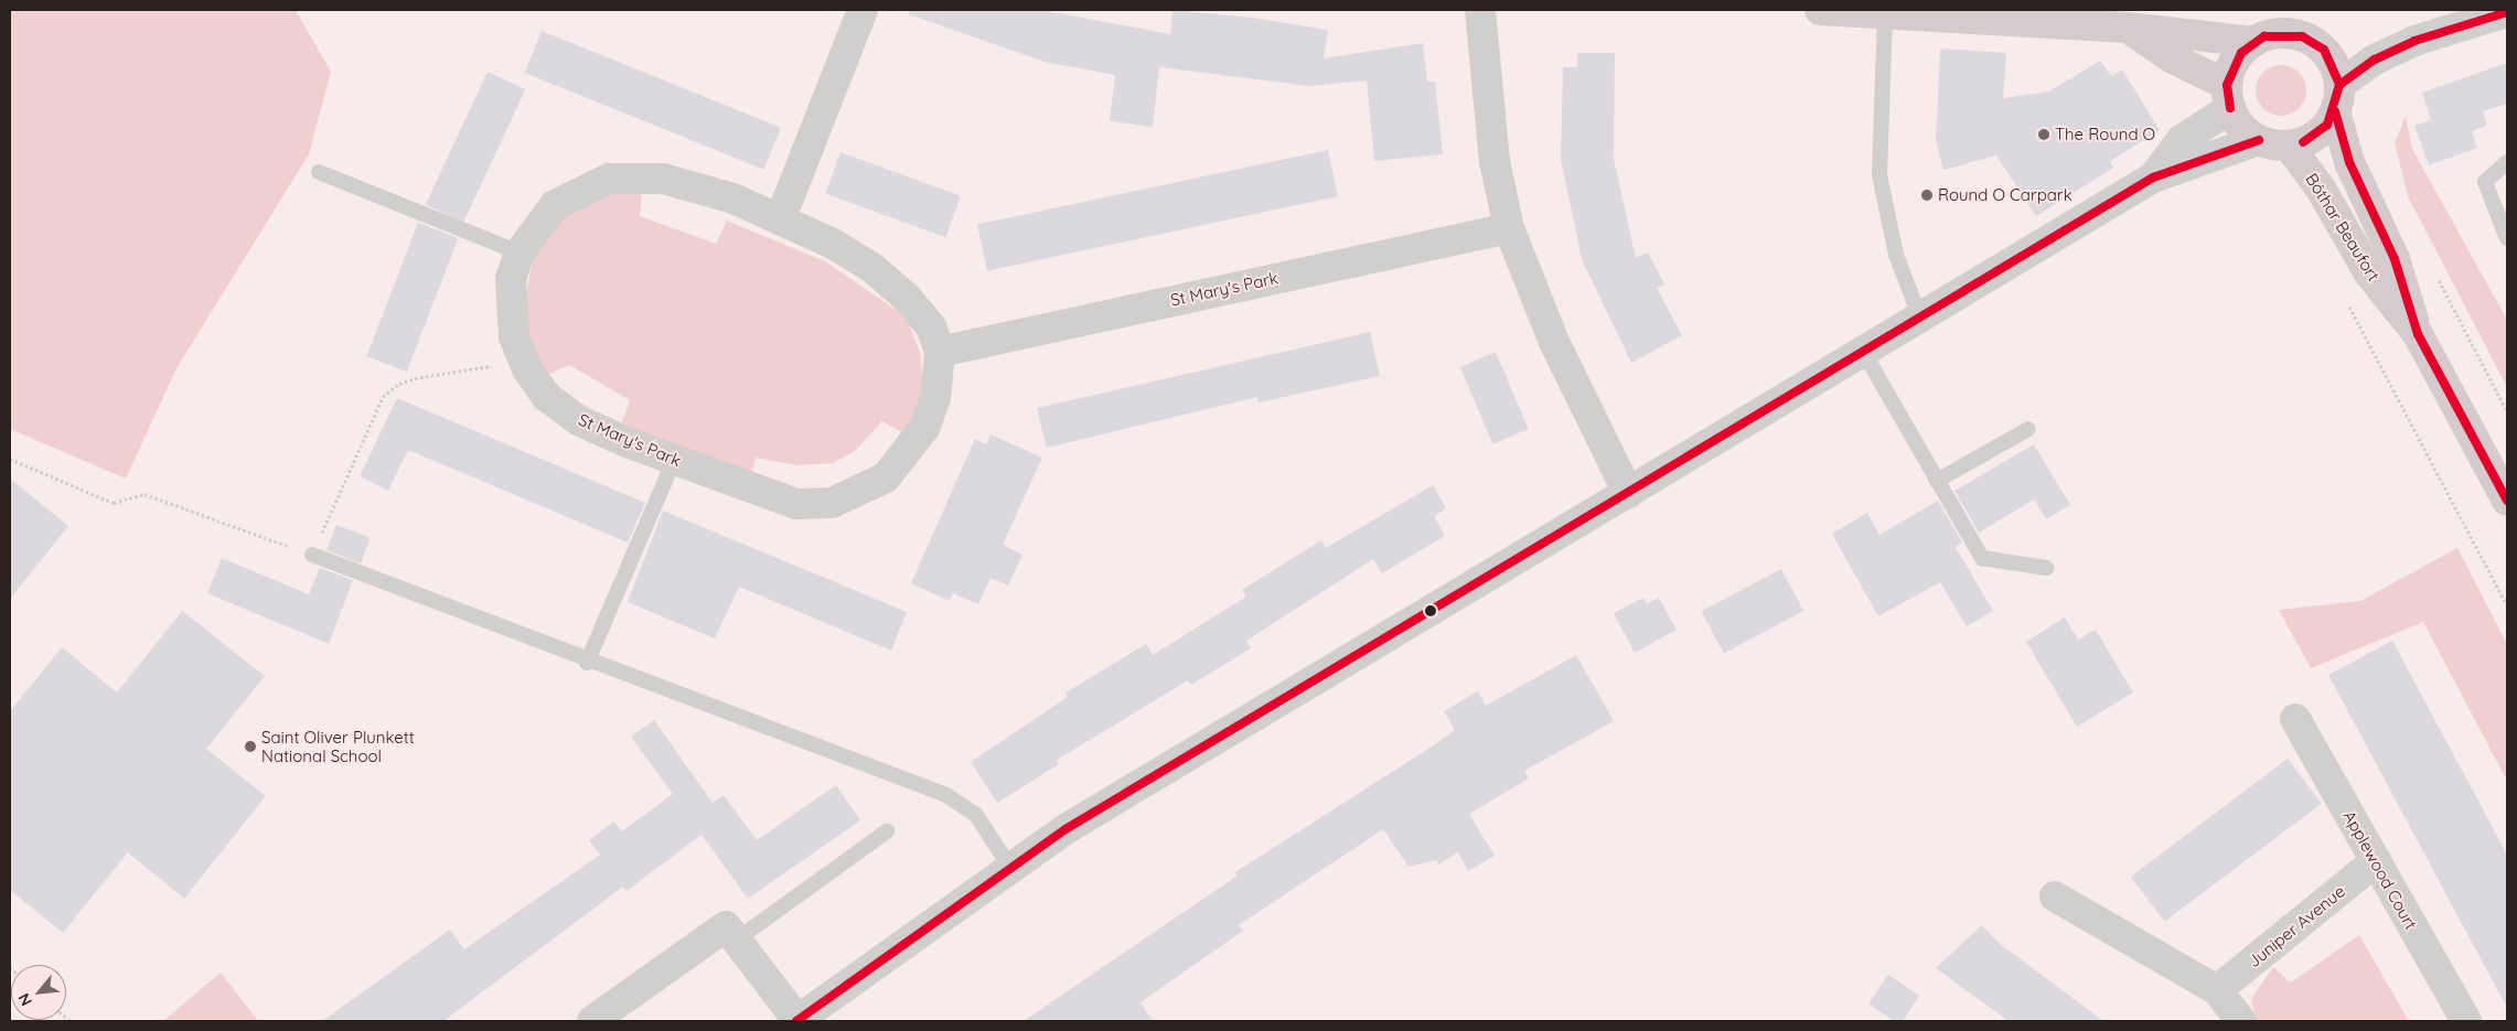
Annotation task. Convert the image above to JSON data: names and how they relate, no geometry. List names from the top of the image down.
{
  "streets": {
    "main road": ["Bóthar Beaufort"],
    "street": ["St Mary's Park", "Applewood Court", "Juniper Avenue"]
  },
  "crossings": [
    ["Applewood Court", "Juniper Avenue"]
  ],
  "places": ["The Round O", "Round O Carpark", "Saint Oliver Plunkett National School"],
  "north": "bottom left"
}
